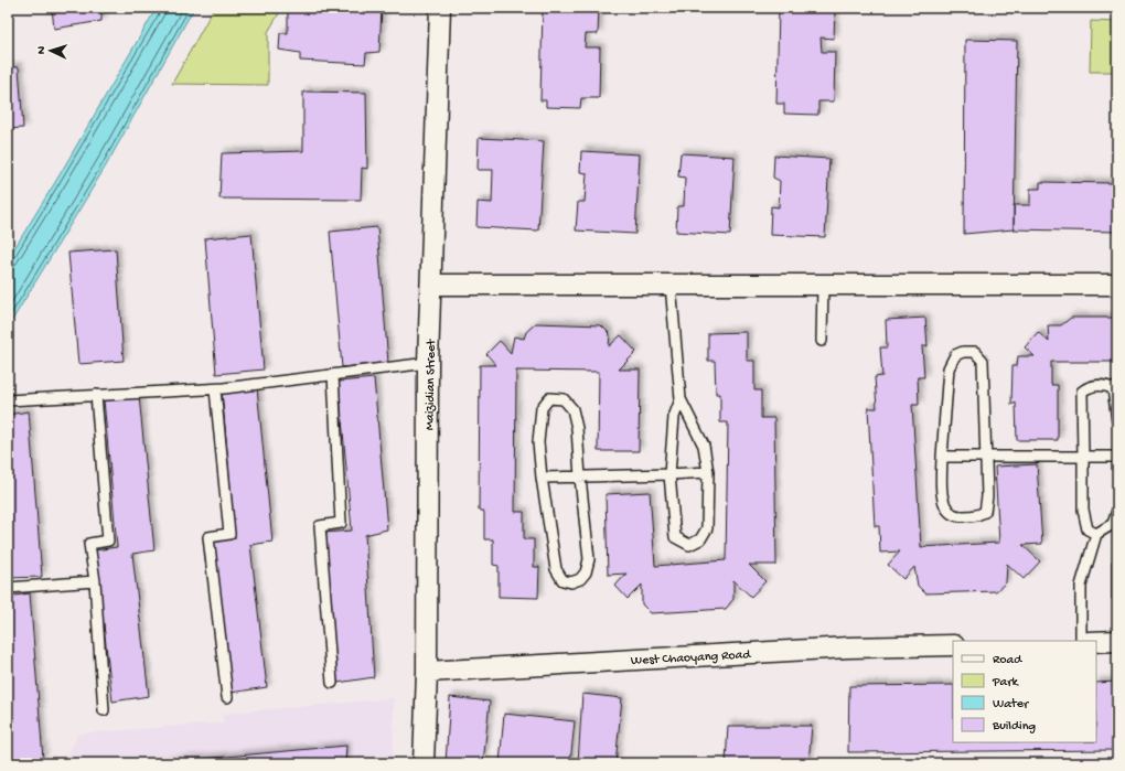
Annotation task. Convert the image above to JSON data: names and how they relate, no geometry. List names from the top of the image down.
{
  "streets": {
    "street": ["Maizidian Street", "West Chaoyang Road"]
  },
  "crossings": [
    ["Maizidian Street", "West Chaoyang Road"]
  ],
  "legend": [
    "Road",
    "Park",
    "Water",
    "Building"
  ],
  "north": "left"
}
